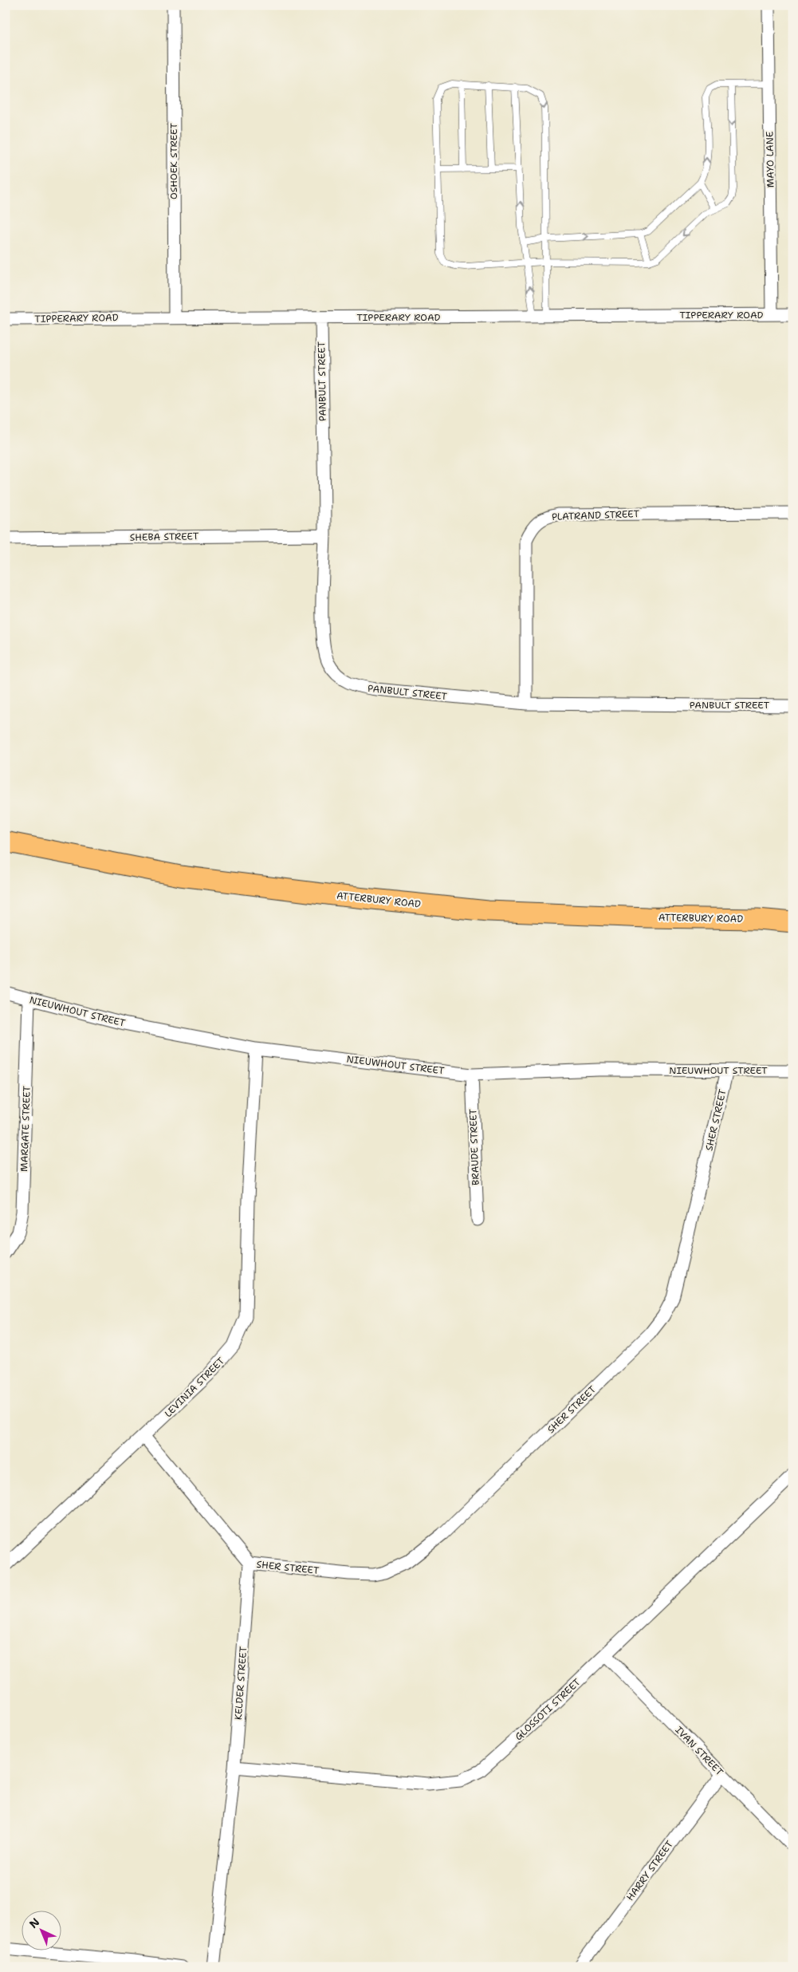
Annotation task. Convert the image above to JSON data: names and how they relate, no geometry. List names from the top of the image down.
{
  "streets": {
    "main road": ["ATTERBURY ROAD"],
    "street": [
      "MAYO LANE",
      "OSHOEK STREET",
      "TIPPERARY ROAD",
      "PANBULT STREET",
      "PLATRAND STREET",
      "SHEBA STREET",
      "NIEUWHOUT STREET",
      "SHER STREET",
      "MARGATE STREET",
      "BRAUDE STREET",
      "LEVINIA STREET",
      "KELDER STREET",
      "GLOSSOTI STREET",
      "IVAN STREET",
      "HARRY STREET"
    ]
  },
  "crossings": [
    ["MAYO LANE", "TIPPERARY ROAD"],
    ["OSHOEK STREET", "TIPPERARY ROAD"],
    ["TIPPERARY ROAD", "PANBULT STREET"],
    ["PANBULT STREET", "PLATRAND STREET"],
    ["PANBULT STREET", "SHEBA STREET"],
    ["NIEUWHOUT STREET", "SHER STREET"],
    ["NIEUWHOUT STREET", "MARGATE STREET"],
    ["NIEUWHOUT STREET", "BRAUDE STREET"],
    ["NIEUWHOUT STREET", "LEVINIA STREET"],
    ["SHER STREET", "KELDER STREET"],
    ["KELDER STREET", "GLOSSOTI STREET"],
    ["GLOSSOTI STREET", "IVAN STREET"],
    ["IVAN STREET", "HARRY STREET"]
  ],
  "north": "top left"
}
